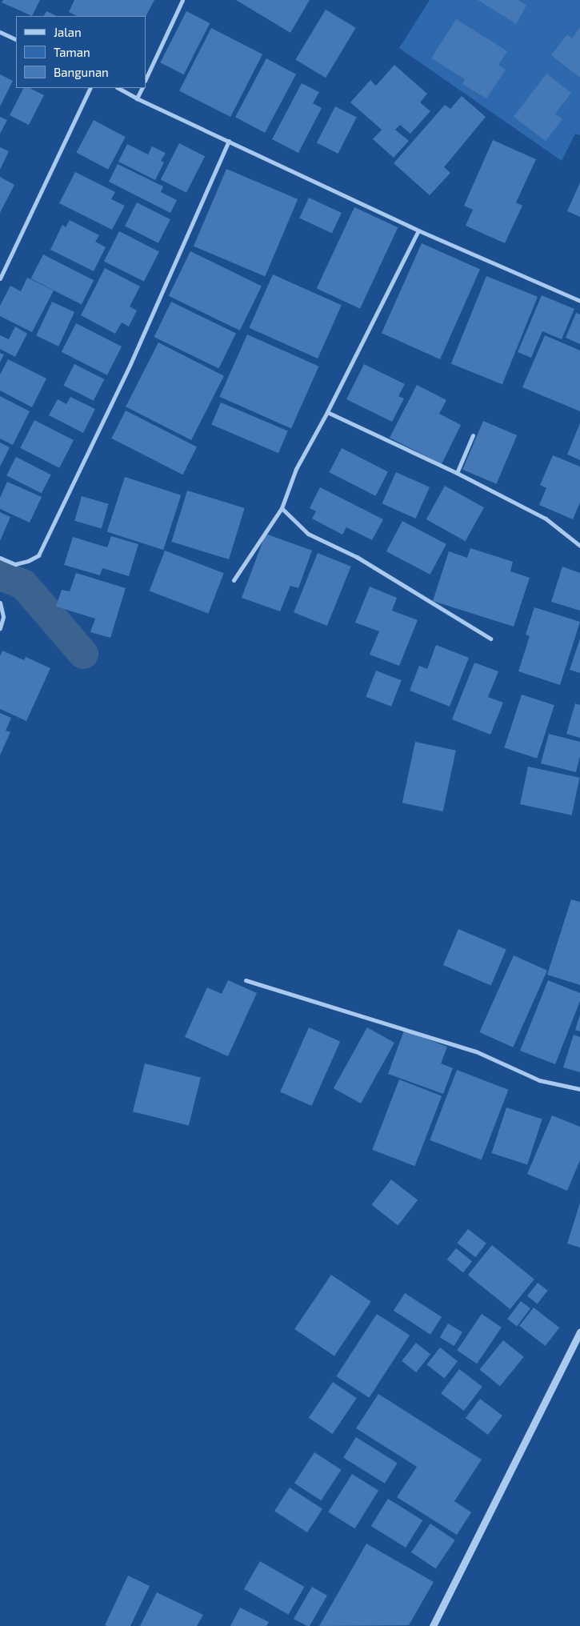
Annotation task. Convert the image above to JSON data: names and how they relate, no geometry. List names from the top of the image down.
{
  "legend": ["Jalan", "Taman", "Bangunan"]
}
